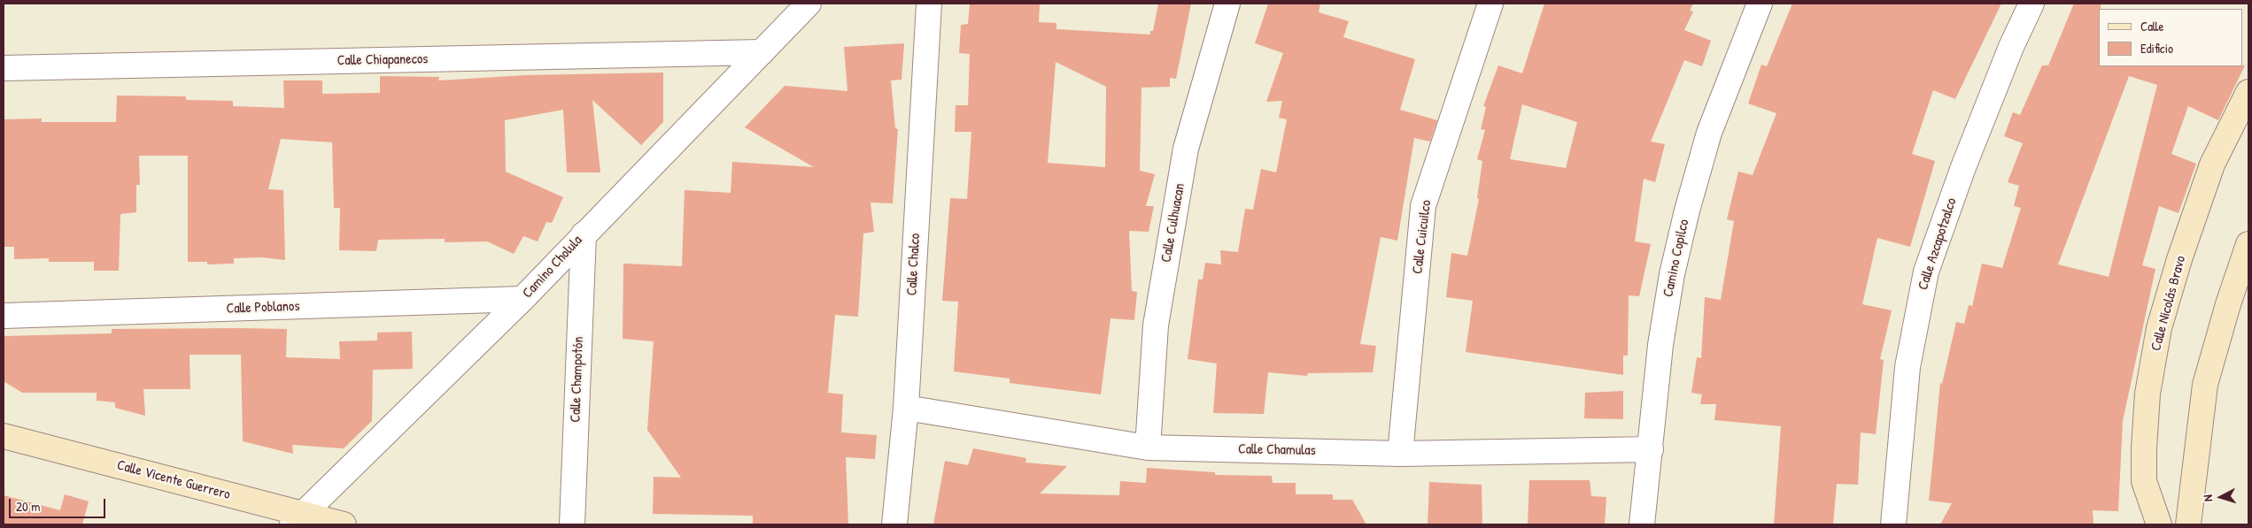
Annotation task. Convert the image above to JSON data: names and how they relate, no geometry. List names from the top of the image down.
{
  "streets": {
    "main road": ["Calle Nicolás Bravo", "Calle Vicente Guerrero"],
    "street": [
      "Calle Chiapanecos",
      "Calle Culhuacan",
      "Calle Cuicuilco",
      "Calle Azcapotzalco",
      "Camino Copilco",
      "Calle Chalco",
      "Camino Cholula",
      "Calle Poblanos",
      "Calle Champotón",
      "Calle Chamulas"
    ]
  },
  "crossings": [
    ["Calle Chiapanecos", "Camino Cholula"],
    ["Calle Culhuacan", "Calle Chamulas"],
    ["Calle Cuicuilco", "Calle Chamulas"],
    ["Camino Copilco", "Calle Chamulas"],
    ["Calle Chalco", "Calle Chamulas"],
    ["Camino Cholula", "Calle Poblanos"],
    ["Camino Cholula", "Calle Champotón"],
    ["Camino Cholula", "Calle Vicente Guerrero"]
  ],
  "legend": ["Calle", "Edificio"],
  "scale_bar": "20 m",
  "north": "left"
}
